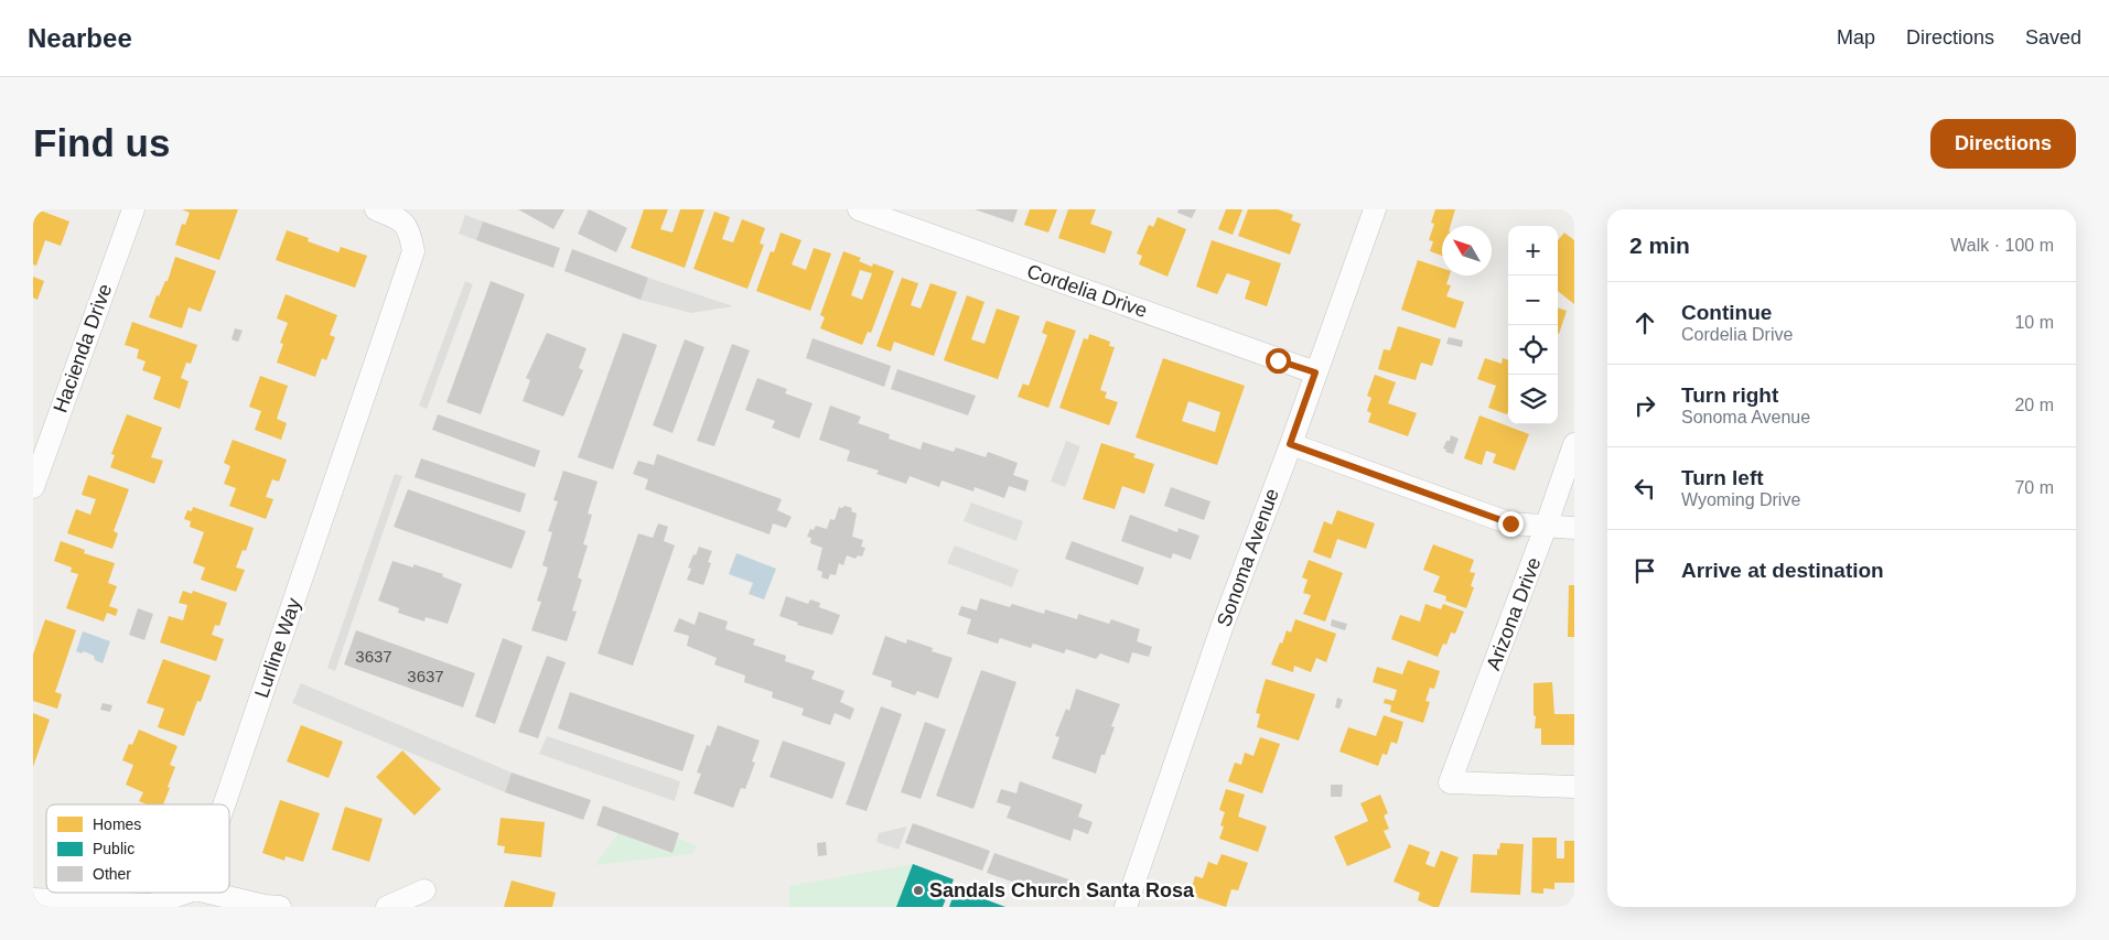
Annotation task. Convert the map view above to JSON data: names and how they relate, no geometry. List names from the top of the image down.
{
  "streets": {
    "street": [
      "Cordelia Drive",
      "Hacienda Drive",
      "Sonoma Avenue",
      "Arizona Drive",
      "Lurline Way"
    ]
  },
  "crossings": [
    ["Cordelia Drive", "Sonoma Avenue"]
  ],
  "places": ["Sandals Church Santa Rosa"],
  "house_numbers": ["3637", "3637"],
  "legend": ["Homes", "Public", "Other"],
  "north": "top left",
  "page": {
    "header": "Nearbee",
    "nav": ["Map", "Directions", "Saved"],
    "buttons": "Directions",
    "title": "Find us",
    "heading": ["2 min", "Walk · 100 m"],
    "map_buttons": ["+", "−"],
    "list": [
      ["Continue", "Cordelia Drive", "10 m"],
      ["Turn right", "Sonoma Avenue", "20 m"],
      ["Turn left", "Wyoming Drive", "70 m"],
      "Arrive at destination"
    ]
  }
}
